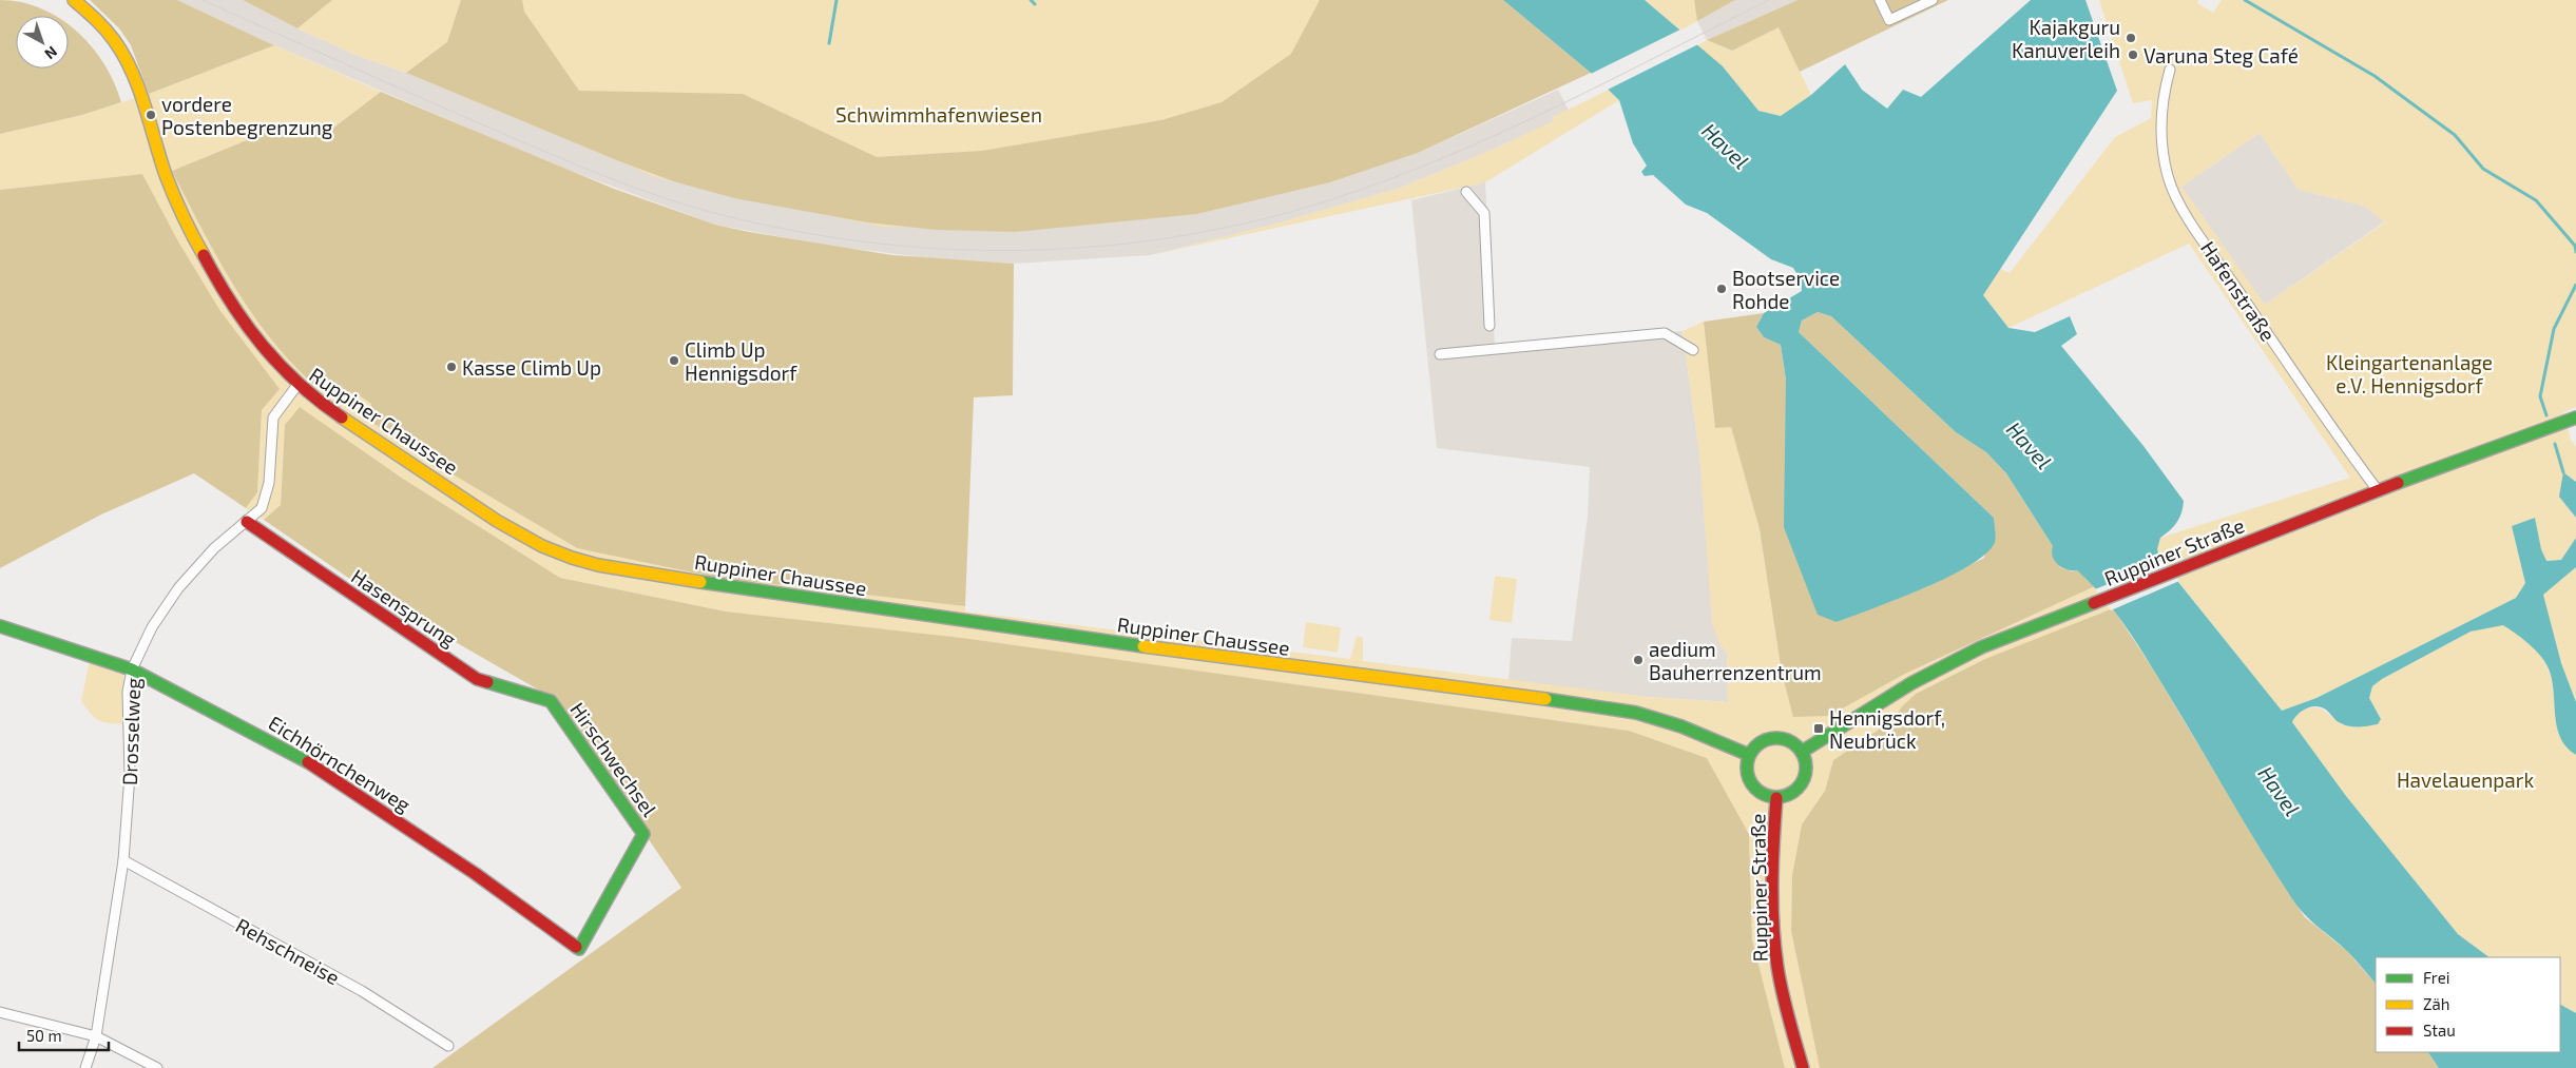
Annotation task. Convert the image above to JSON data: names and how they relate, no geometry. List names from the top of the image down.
{
  "streets": {
    "main road": [
      "Ruppiner Chaussee",
      "Ruppiner Straße",
      "Hasensprung",
      "Hirschwechsel",
      "Eichhörnchenweg"
    ],
    "street": ["Hafenstraße", "Drosselweg", "Rehschneise"]
  },
  "crossings": [
    ["Hafenstraße", "Ruppiner Straße"],
    ["Ruppiner Chaussee", "Ruppiner Straße"],
    ["Ruppiner Chaussee", "Drosselweg"],
    ["Hasensprung", "Drosselweg"],
    ["Hasensprung", "Hirschwechsel"],
    ["Drosselweg", "Eichhörnchenweg"],
    ["Drosselweg", "Rehschneise"],
    ["Hirschwechsel", "Eichhörnchenweg"]
  ],
  "water": ["Havel"],
  "parks": ["Schwimmhafenwiesen", "Kleingartenanlage e.V. Hennigsdorf", "Havelauenpark"],
  "places": {
    "other": [
      "Kajakguru Kanuverleih",
      "Varuna Steg Café",
      "vordere Postenbegrenzung",
      "Bootservice Rohde",
      "Climb Up Hennigsdorf",
      "Kasse Climb Up",
      "aedium Bauherrenzentrum"
    ],
    "transit": ["Hennigsdorf, Neubrück"]
  },
  "legend": ["Frei", "Zäh", "Stau"],
  "scale_bar": "50 m",
  "north": "bottom right"
}
